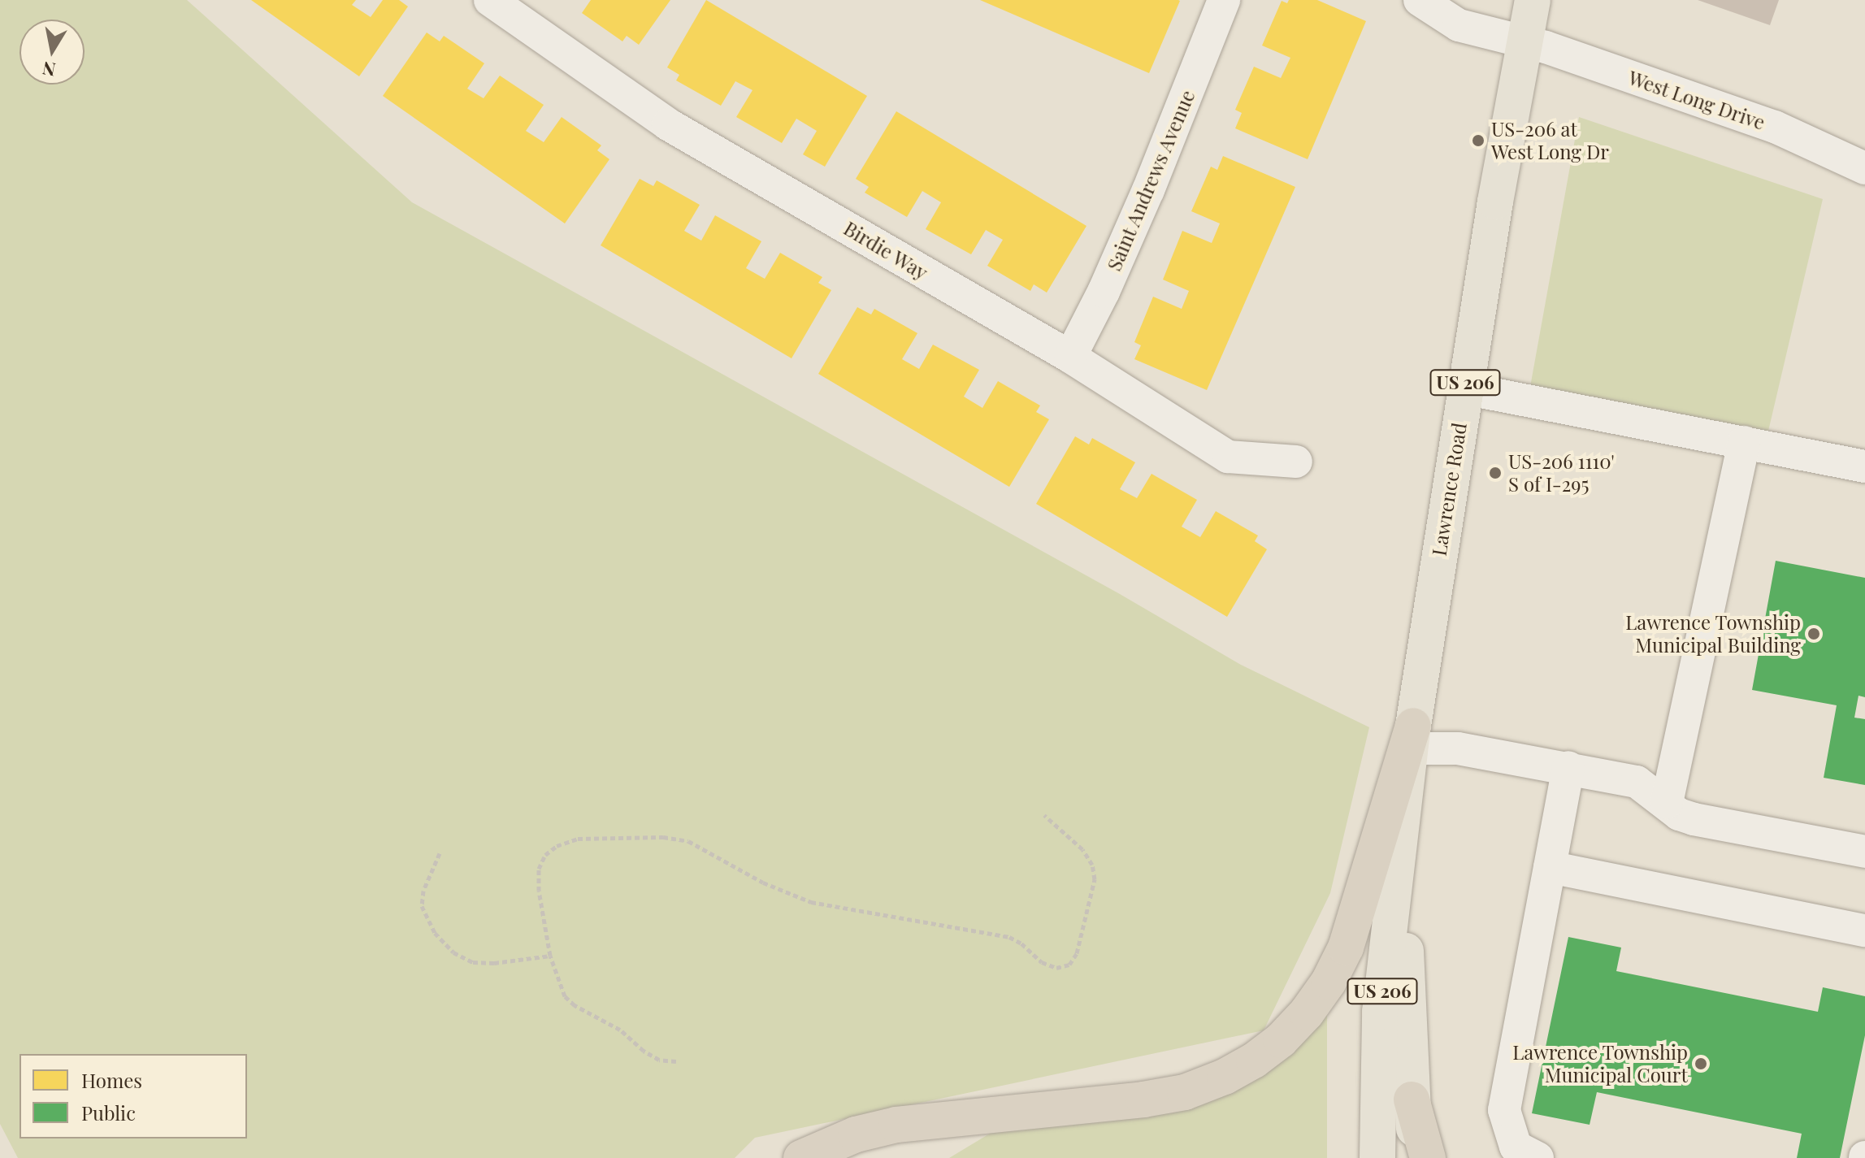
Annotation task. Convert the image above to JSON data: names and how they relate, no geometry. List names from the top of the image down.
{
  "streets": {
    "main road": ["US 206", "Lawrence Road"],
    "street": ["West Long Drive", "Saint Andrews Avenue", "Birdie Way"]
  },
  "crossings": [
    ["West Long Drive", "Lawrence Road"],
    ["Saint Andrews Avenue", "Birdie Way"]
  ],
  "places": [
    "US-206 at West Long Dr",
    "US-206 1110' S of I-295",
    "Lawrence Township Municipal Building",
    "Lawrence Township Municipal Court"
  ],
  "legend": ["Homes", "Public"],
  "north": "bottom"
}
